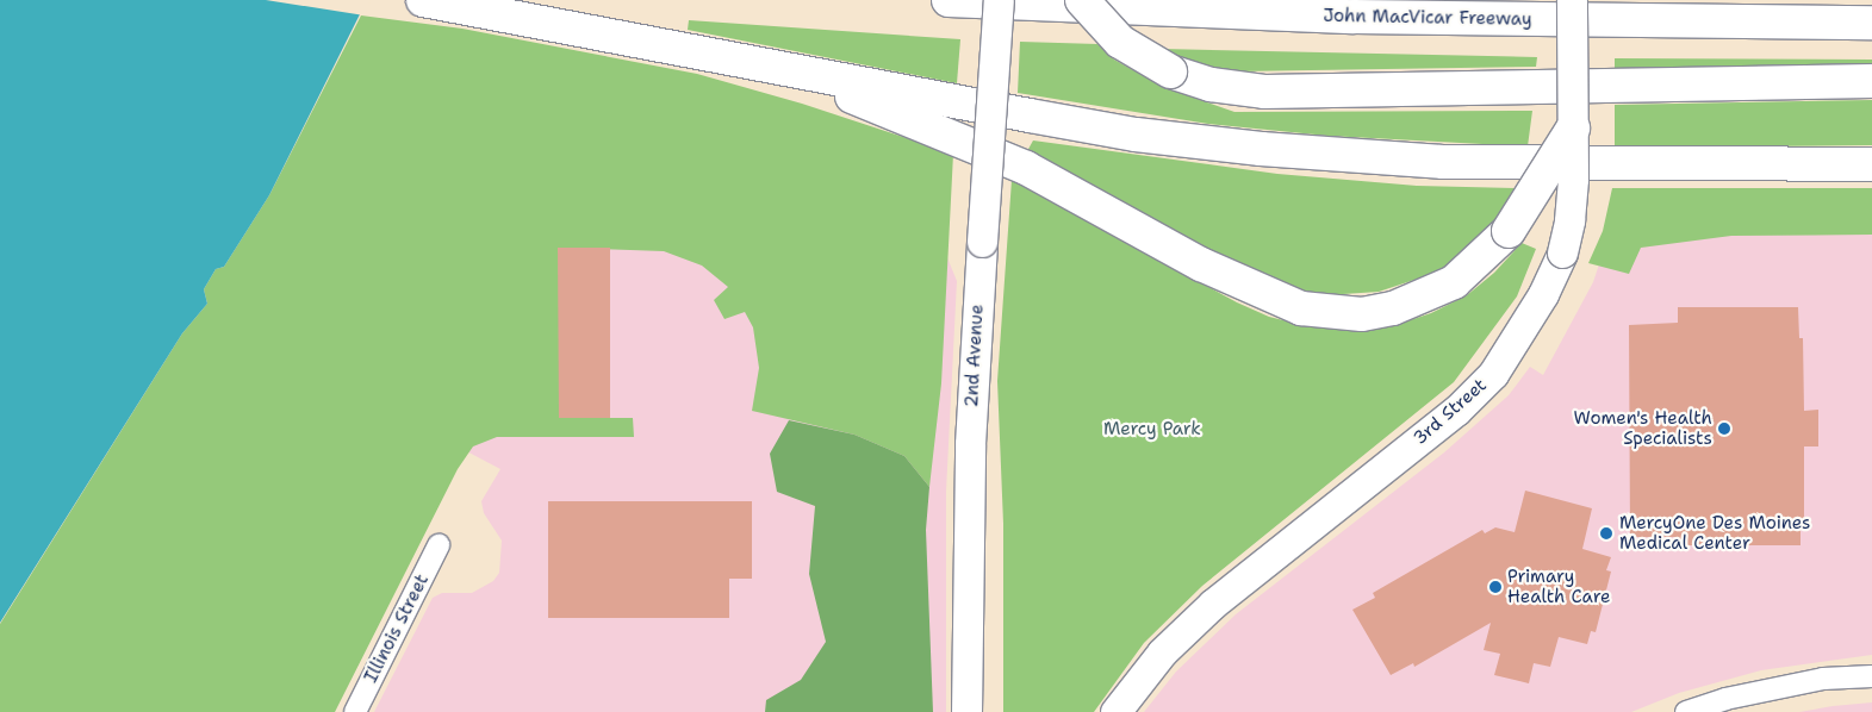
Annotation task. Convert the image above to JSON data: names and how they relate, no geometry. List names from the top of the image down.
{
  "streets": {
    "highway": ["John MacVicar Freeway"],
    "main road": ["2nd Avenue", "3rd Street"],
    "street": ["Illinois Street"]
  },
  "parks": ["Mercy Park"],
  "places": ["Women's Health Specialists", "MercyOne Des Moines Medical Center", "Primary Health Care"]
}
